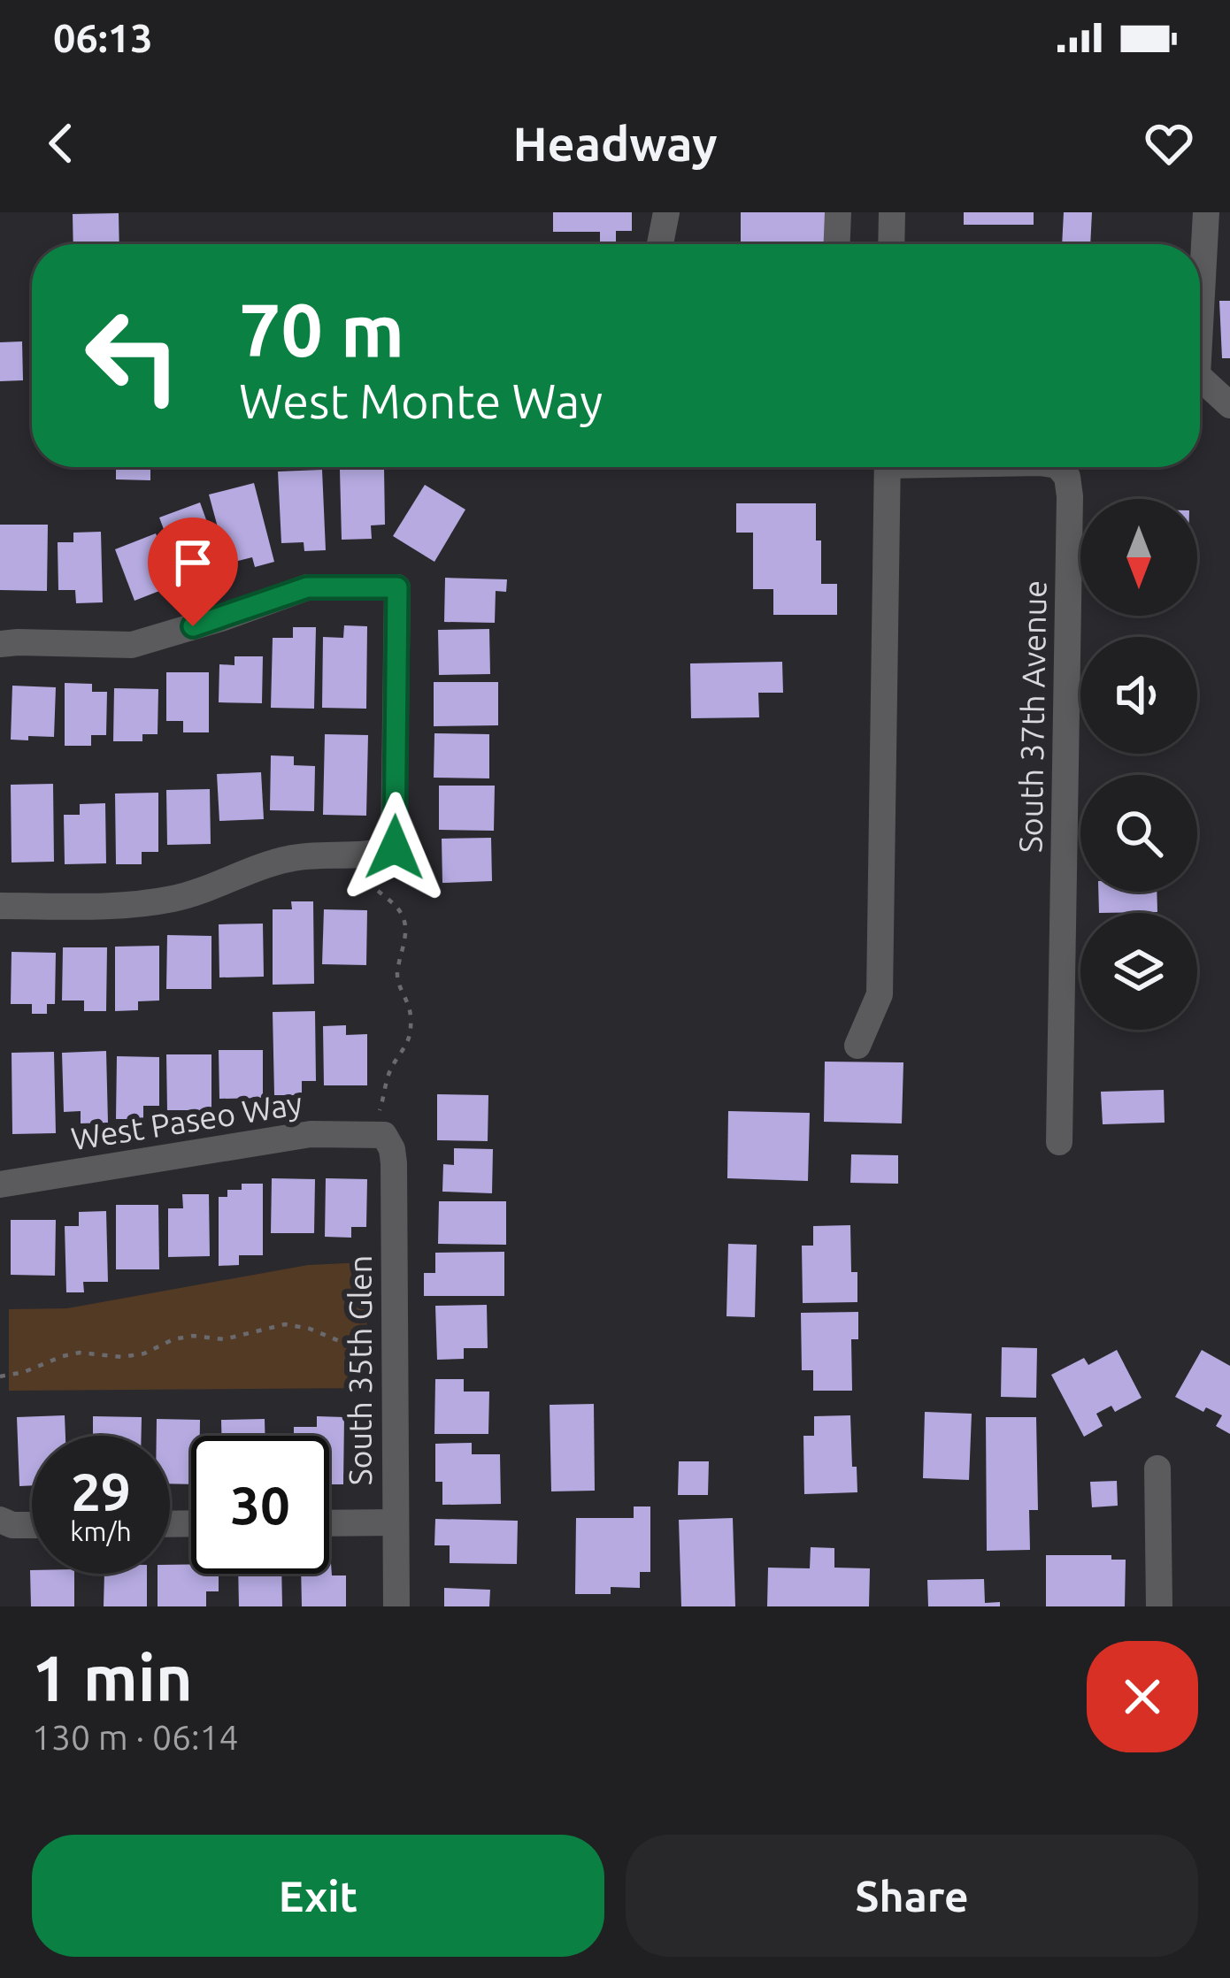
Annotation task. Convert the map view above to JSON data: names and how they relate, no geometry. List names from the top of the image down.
{
  "streets": {
    "street": ["South 37th Avenue", "West Paseo Way", "South 35th Glen"]
  },
  "crossings": [
    ["West Paseo Way", "South 35th Glen"]
  ],
  "north": "bottom",
  "page": {
    "status": "06:13",
    "header": "Headway",
    "turn": ["70 m", "West Monte Way"],
    "speed": "29 km/h",
    "limit": "30",
    "heading": ["1 min", "130 m · 06:14"],
    "buttons": ["Exit", "Share"]
  }
}
